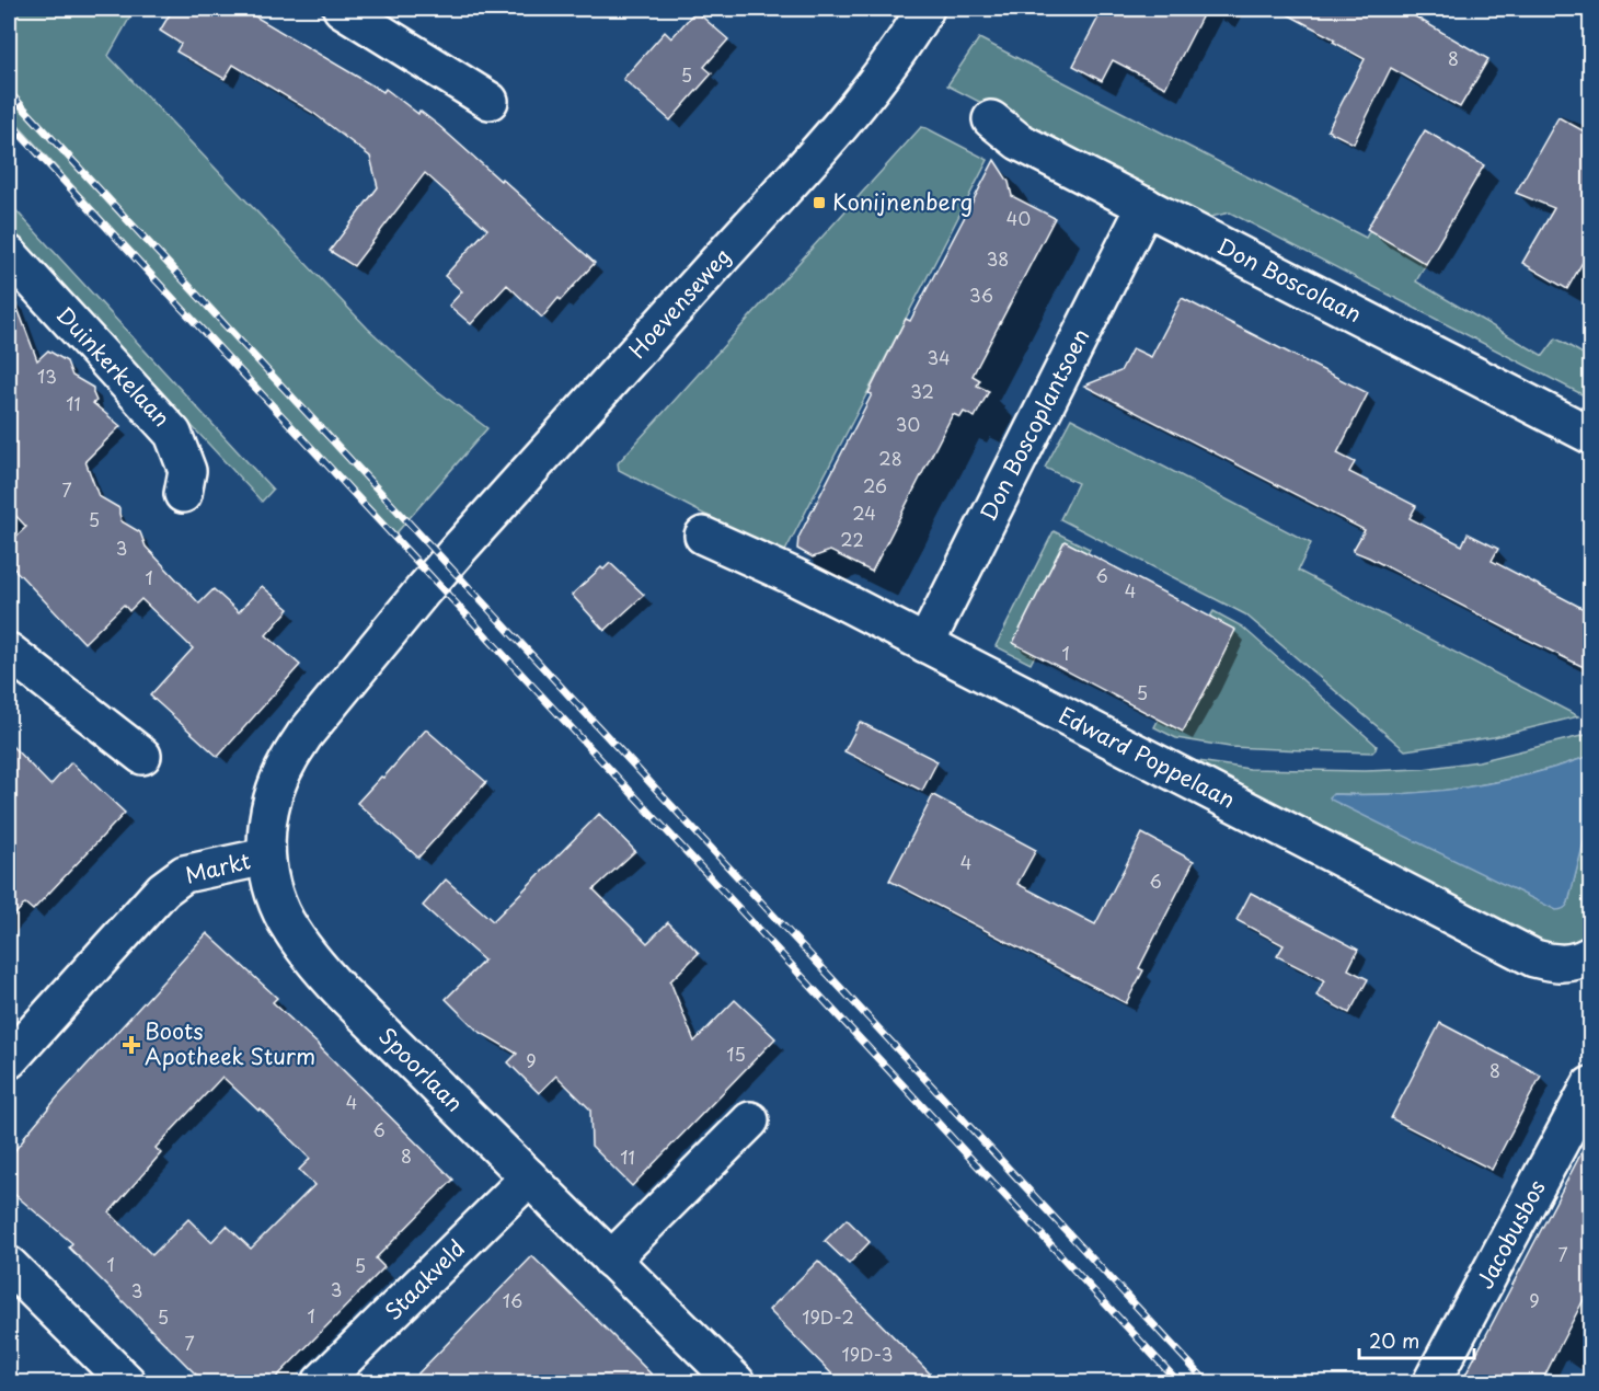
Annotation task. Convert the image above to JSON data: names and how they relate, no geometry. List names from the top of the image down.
{
  "streets": {
    "street": [
      "Don Boscolaan",
      "Hoevenseweg",
      "Duinkerkelaan",
      "Don Boscoplantsoen",
      "Edward Poppelaan",
      "Markt",
      "Spoorlaan",
      "Jacobusbos",
      "Staakveld"
    ]
  },
  "crossings": [
    ["Don Boscolaan", "Don Boscoplantsoen"],
    ["Hoevenseweg", "Markt"],
    ["Don Boscoplantsoen", "Edward Poppelaan"],
    ["Markt", "Spoorlaan"],
    ["Spoorlaan", "Staakveld"]
  ],
  "places": {
    "transit": ["Konijnenberg"],
    "health": ["Boots Apotheek Sturm"]
  },
  "house_numbers": [
    "8",
    "5",
    "40",
    "38",
    "36",
    "34",
    "13",
    "32",
    "11",
    "30",
    "28",
    "26",
    "7",
    "24",
    "5",
    "22",
    "3",
    "6",
    "1",
    "4",
    "1",
    "5",
    "4",
    "6",
    "15",
    "9",
    "8",
    "4",
    "6",
    "8",
    "11",
    "7",
    "1",
    "5",
    "3",
    "3",
    "16",
    "9",
    "1",
    "5",
    "19D-2",
    "7",
    "19D-3"
  ],
  "scale_bar": "20 m"
}
